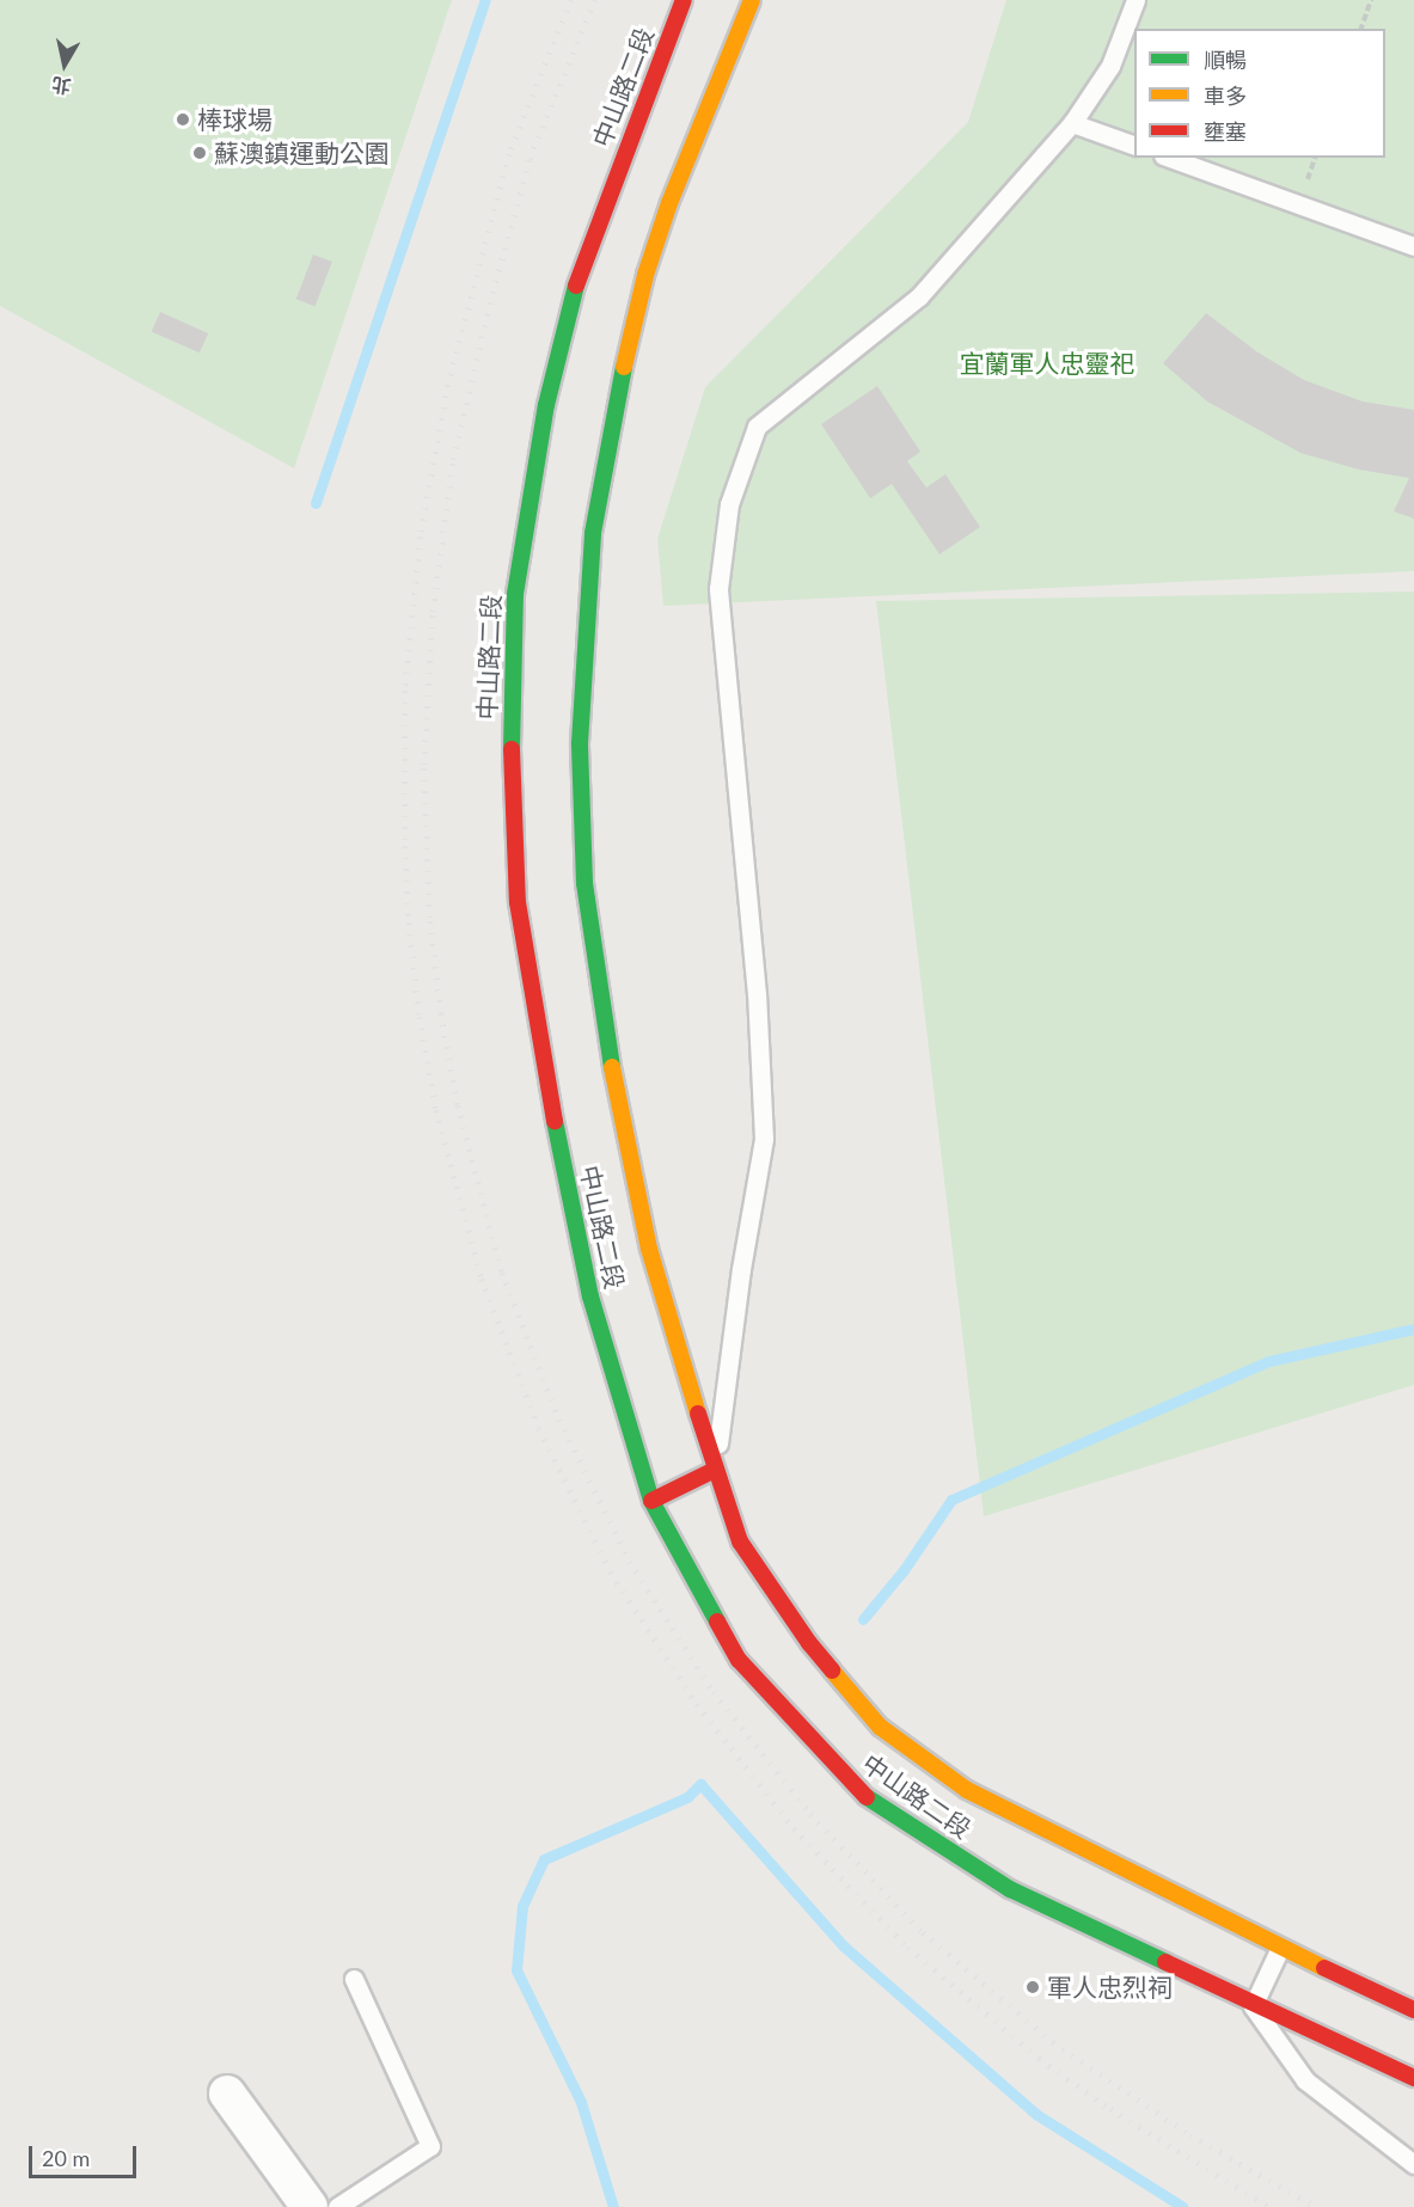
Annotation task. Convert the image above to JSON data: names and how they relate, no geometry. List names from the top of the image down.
{
  "streets": {
    "main road": ["中山路二段"]
  },
  "parks": ["宜蘭軍人忠靈祀"],
  "places": ["棒球場", "蘇澳鎮運動公園", "軍人忠烈祠"],
  "legend": ["順暢", "車多", "壅塞"],
  "scale_bar": "20 m",
  "north": "bottom"
}
